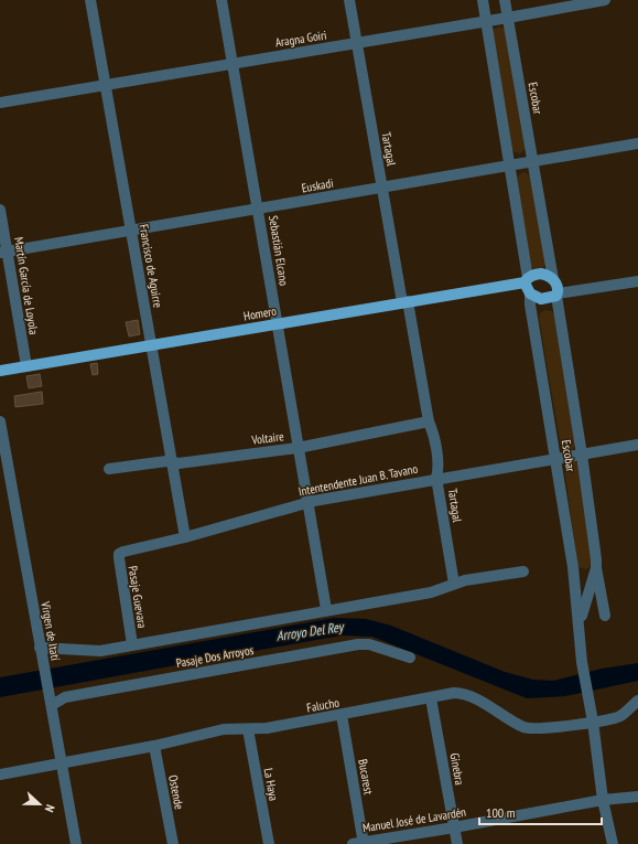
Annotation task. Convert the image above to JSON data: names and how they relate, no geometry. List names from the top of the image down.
{
  "streets": {
    "main road": ["Homero"],
    "street": [
      "Aragna Goiri",
      "Escobar",
      "Tartagal",
      "Euskadi",
      "Sebastián Elcano",
      "Francisco de Aguirre",
      "Martín García de Loyola",
      "Voltaire",
      "Intentendente Juan B. Tavano",
      "Pasaje Guevara",
      "Virgen de Itatí",
      "Pasaje Dos Arroyos",
      "Falucho",
      "Ginebra",
      "Bucarest",
      "La Haya",
      "Ostende",
      "Manuel José de Lavardén"
    ]
  },
  "crossings": [
    ["Aragna Goiri", "Escobar"],
    ["Aragna Goiri", "Tartagal"],
    ["Aragna Goiri", "Sebastián Elcano"],
    ["Aragna Goiri", "Francisco de Aguirre"],
    ["Escobar", "Euskadi"],
    ["Escobar", "Homero"],
    ["Escobar", "Intentendente Juan B. Tavano"],
    ["Escobar", "Falucho"],
    ["Escobar", "Manuel José de Lavardén"],
    ["Tartagal", "Euskadi"],
    ["Tartagal", "Homero"],
    ["Tartagal", "Voltaire"],
    ["Tartagal", "Intentendente Juan B. Tavano"],
    ["Euskadi", "Sebastián Elcano"],
    ["Euskadi", "Francisco de Aguirre"],
    ["Euskadi", "Martín García de Loyola"],
    ["Sebastián Elcano", "Homero"],
    ["Sebastián Elcano", "Voltaire"],
    ["Sebastián Elcano", "Intentendente Juan B. Tavano"],
    ["Francisco de Aguirre", "Homero"],
    ["Francisco de Aguirre", "Voltaire"],
    ["Francisco de Aguirre", "Intentendente Juan B. Tavano"],
    ["Martín García de Loyola", "Homero"],
    ["Intentendente Juan B. Tavano", "Pasaje Guevara"],
    ["Virgen de Itatí", "Pasaje Dos Arroyos"],
    ["Virgen de Itatí", "Falucho"],
    ["Falucho", "Ginebra"],
    ["Falucho", "Bucarest"],
    ["Falucho", "La Haya"],
    ["Falucho", "Ostende"],
    ["Ginebra", "Manuel José de Lavardén"],
    ["Bucarest", "Manuel José de Lavardén"]
  ],
  "water": ["Arroyo Del Rey"],
  "scale_bar": "100 m",
  "north": "right"
}
